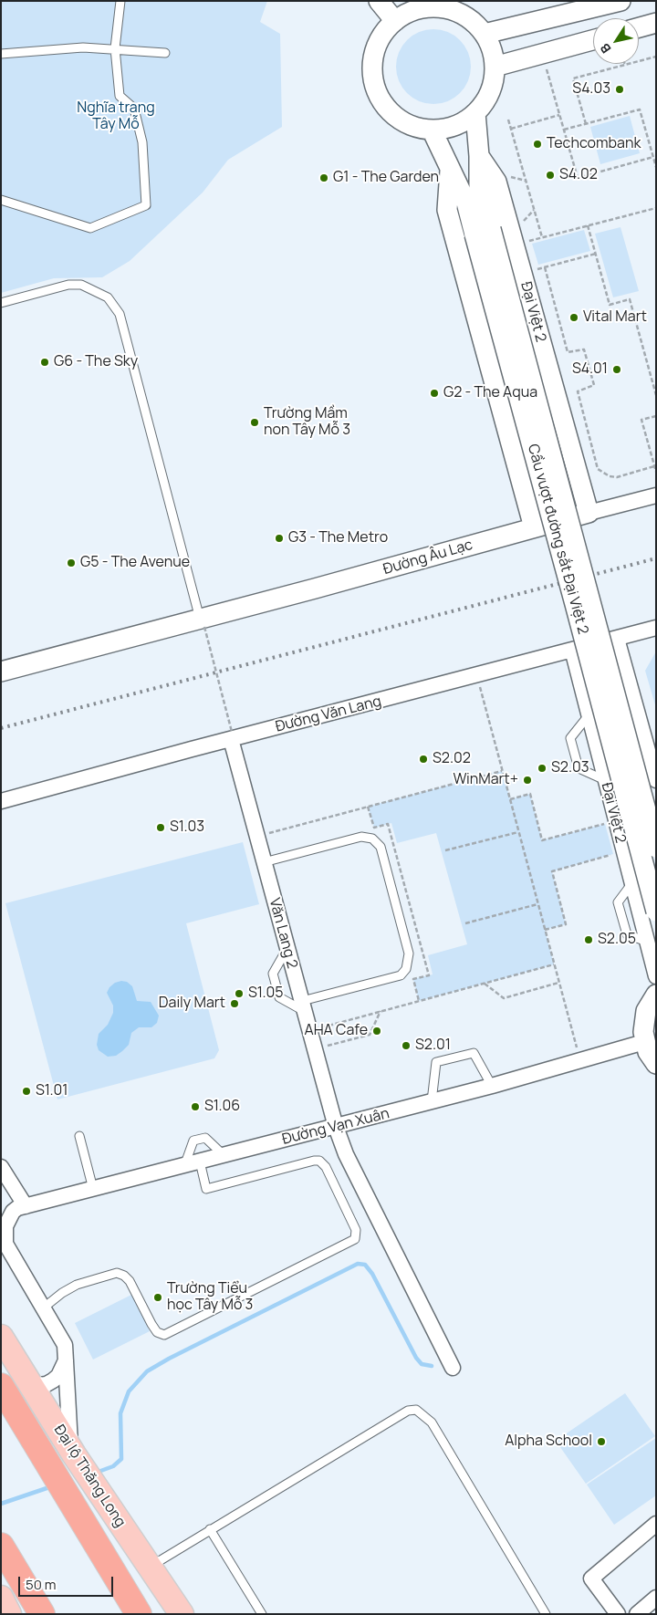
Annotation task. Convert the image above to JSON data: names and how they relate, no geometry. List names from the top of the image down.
{
  "streets": {
    "main road": ["Đại lộ Thăng Long"],
    "street": [
      "Đại Việt 2",
      "Cầu vượt đường sắt Đại Việt 2",
      "Đường Âu Lạc",
      "Đường Văn Lang",
      "Văn Lang 2",
      "Đường Vạn Xuân"
    ]
  },
  "crossings": [
    ["Đại Việt 2", "Cầu vượt đường sắt Đại Việt 2"],
    ["Đại Việt 2", "Đường Âu Lạc"],
    ["Đại Việt 2", "Đường Văn Lang"],
    ["Đường Văn Lang", "Văn Lang 2"],
    ["Văn Lang 2", "Đường Vạn Xuân"]
  ],
  "parks": ["Nghĩa trang Tây Mỗ"],
  "places": [
    "S4.03",
    "Techcombank",
    "S4.02",
    "G1 - The Garden",
    "Vital Mart",
    "G6 - The Sky",
    "S4.01",
    "G2 - The Aqua",
    "Trường Mầm non Tây Mỗ 3",
    "G3 - The Metro",
    "G5 - The Avenue",
    "S2.02",
    "S2.03",
    "WinMart+",
    "S1.03",
    "S2.05",
    "S1.05",
    "Daily Mart",
    "AHA Cafe",
    "S2.01",
    "S1.01",
    "S1.06",
    "Trường Tiểu học Tây Mỗ 3",
    "Alpha School"
  ],
  "scale_bar": "50 m",
  "north": "bottom left"
}
